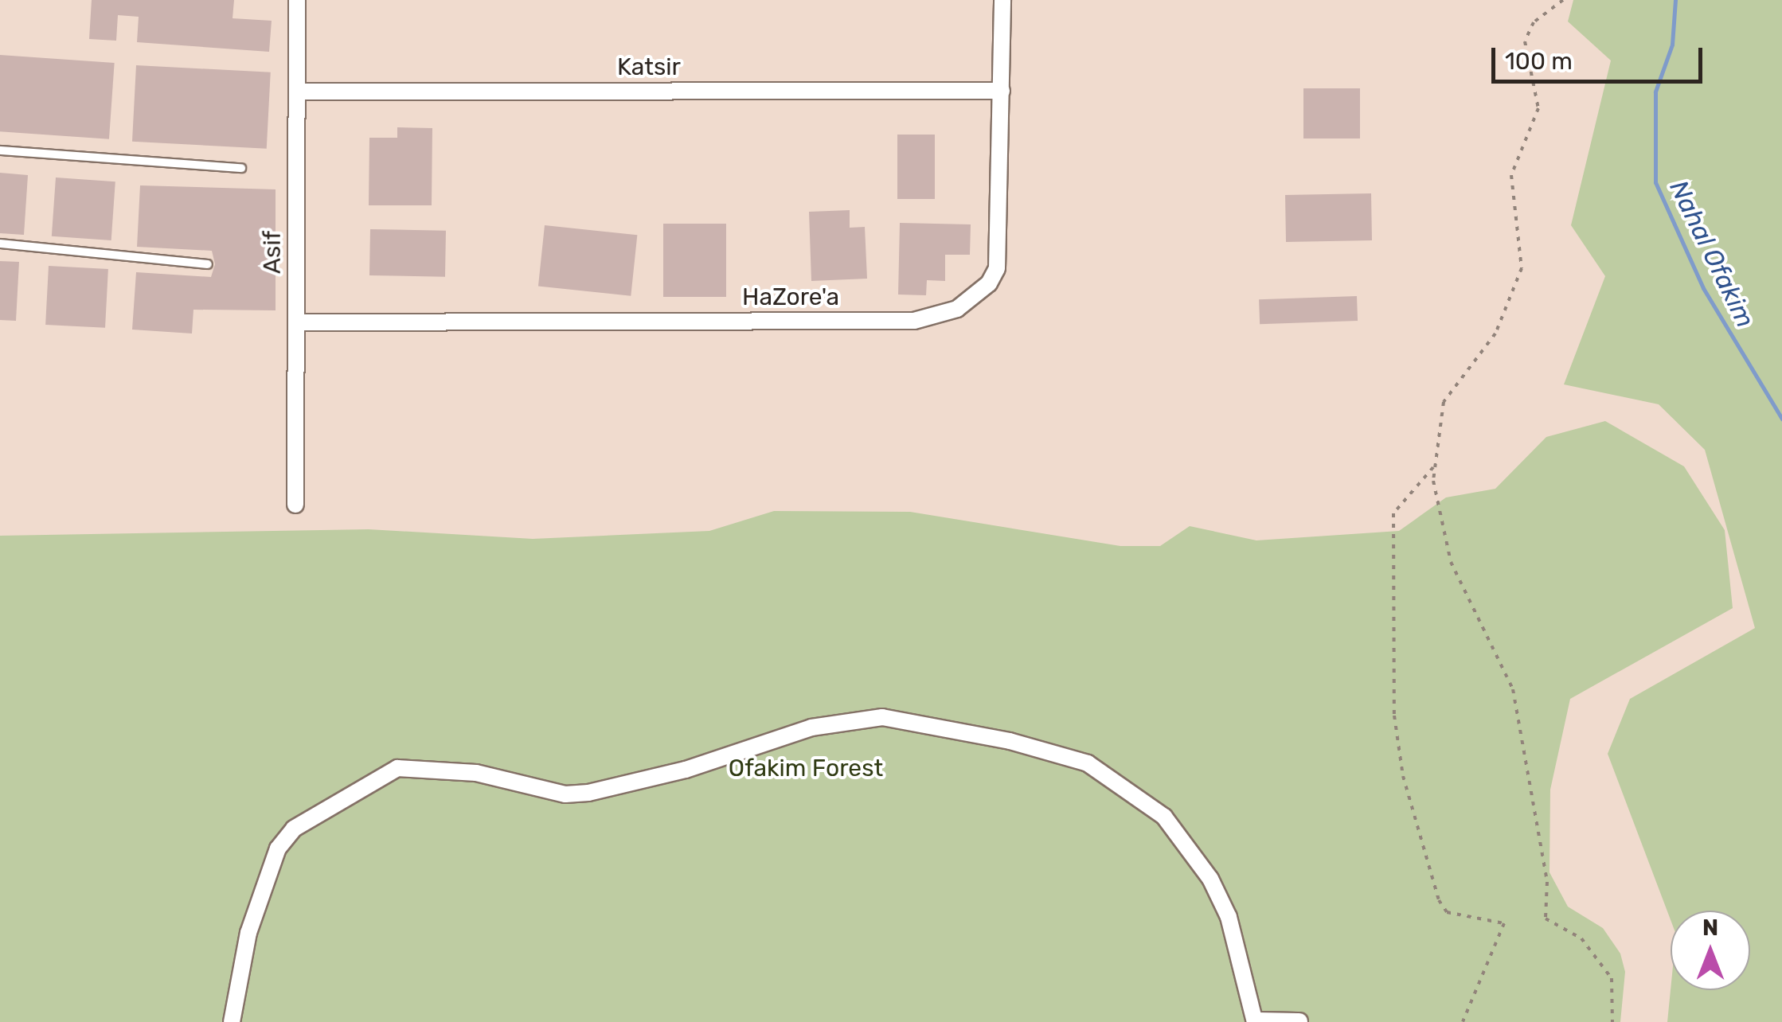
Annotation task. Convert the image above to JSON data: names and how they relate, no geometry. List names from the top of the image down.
{
  "streets": {
    "street": ["Katsir", "Asif", "HaZore'a"]
  },
  "crossings": [
    ["Katsir", "Asif"],
    ["Katsir", "HaZore'a"],
    ["Asif", "HaZore'a"]
  ],
  "water": ["Nahal Ofakim"],
  "parks": ["Ofakim Forest"],
  "scale_bar": "100 m",
  "north": "top"
}
